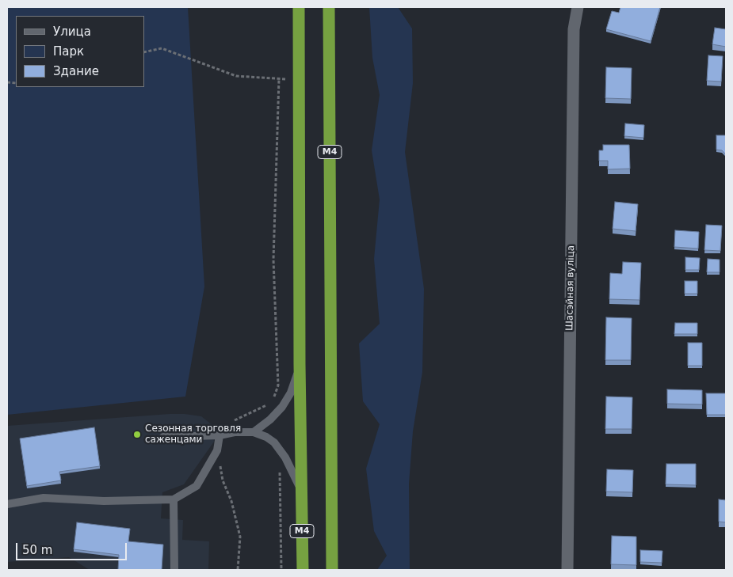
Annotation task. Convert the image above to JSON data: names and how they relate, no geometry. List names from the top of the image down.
{
  "streets": {
    "highway": ["М4"],
    "street": ["Шасэйная вуліца"]
  },
  "places": ["Сезонная торговля саженцами"],
  "legend": ["Улица", "Парк", "Здание"],
  "scale_bar": "50 m"
}
